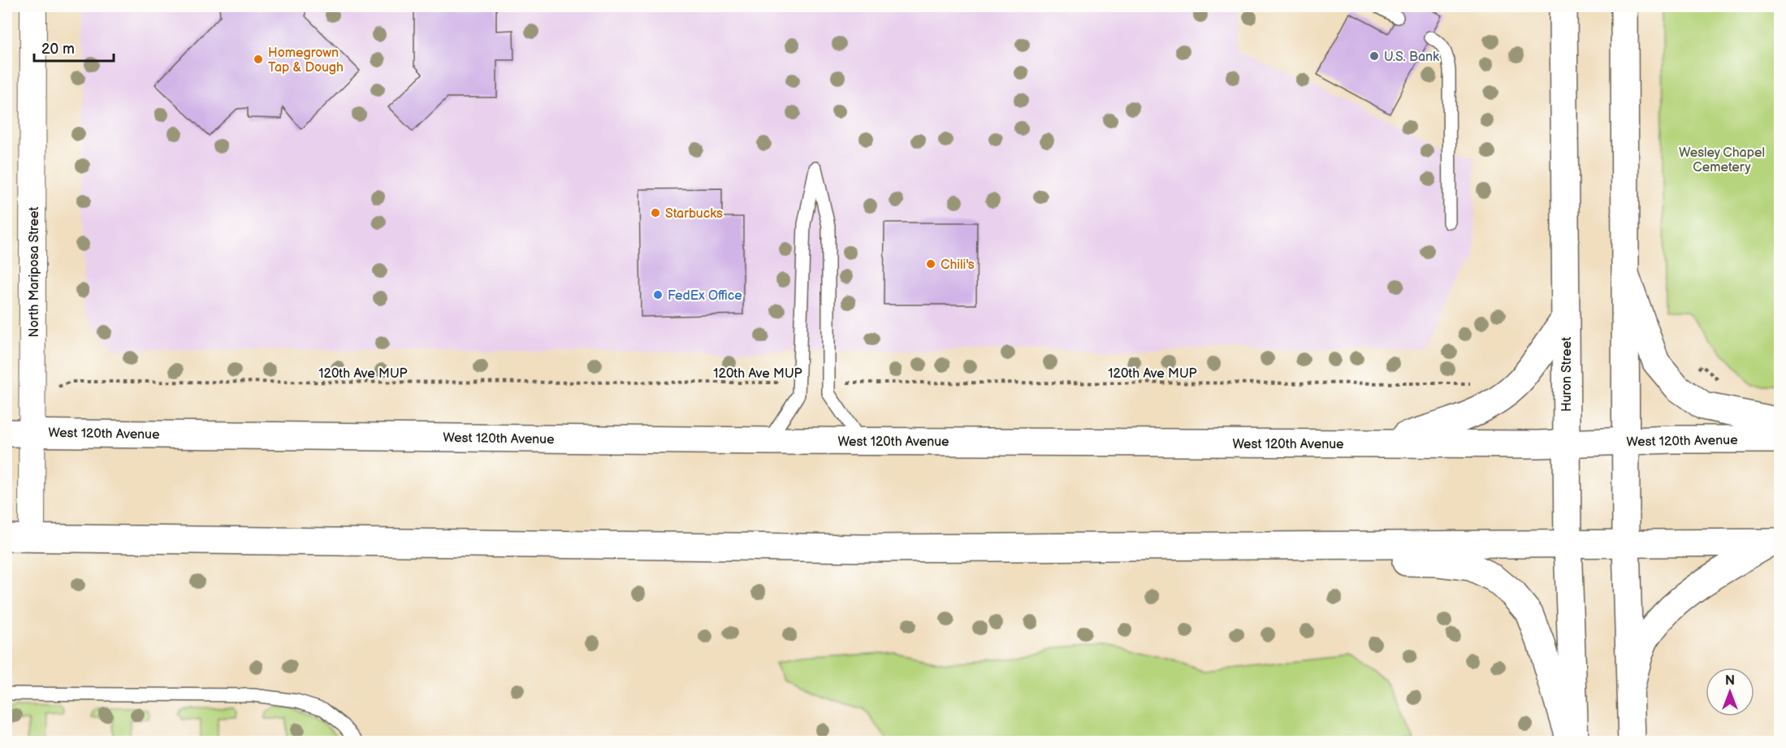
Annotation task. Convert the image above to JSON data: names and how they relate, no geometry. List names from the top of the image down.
{
  "streets": {
    "main road": ["Huron Street", "West 120th Avenue"],
    "street": ["North Mariposa Street"],
    "path": ["120th Ave MUP"]
  },
  "crossings": [
    ["North Mariposa Street", "120th Ave MUP"],
    ["North Mariposa Street", "West 120th Avenue"],
    ["Huron Street", "West 120th Avenue"]
  ],
  "parks": ["Wesley Chapel Cemetery"],
  "places": [
    "U.S. Bank",
    "Homegrown Tap & Dough",
    "Starbucks",
    "Chili's",
    "FedEx Office"
  ],
  "scale_bar": "20 m",
  "north": "top"
}
